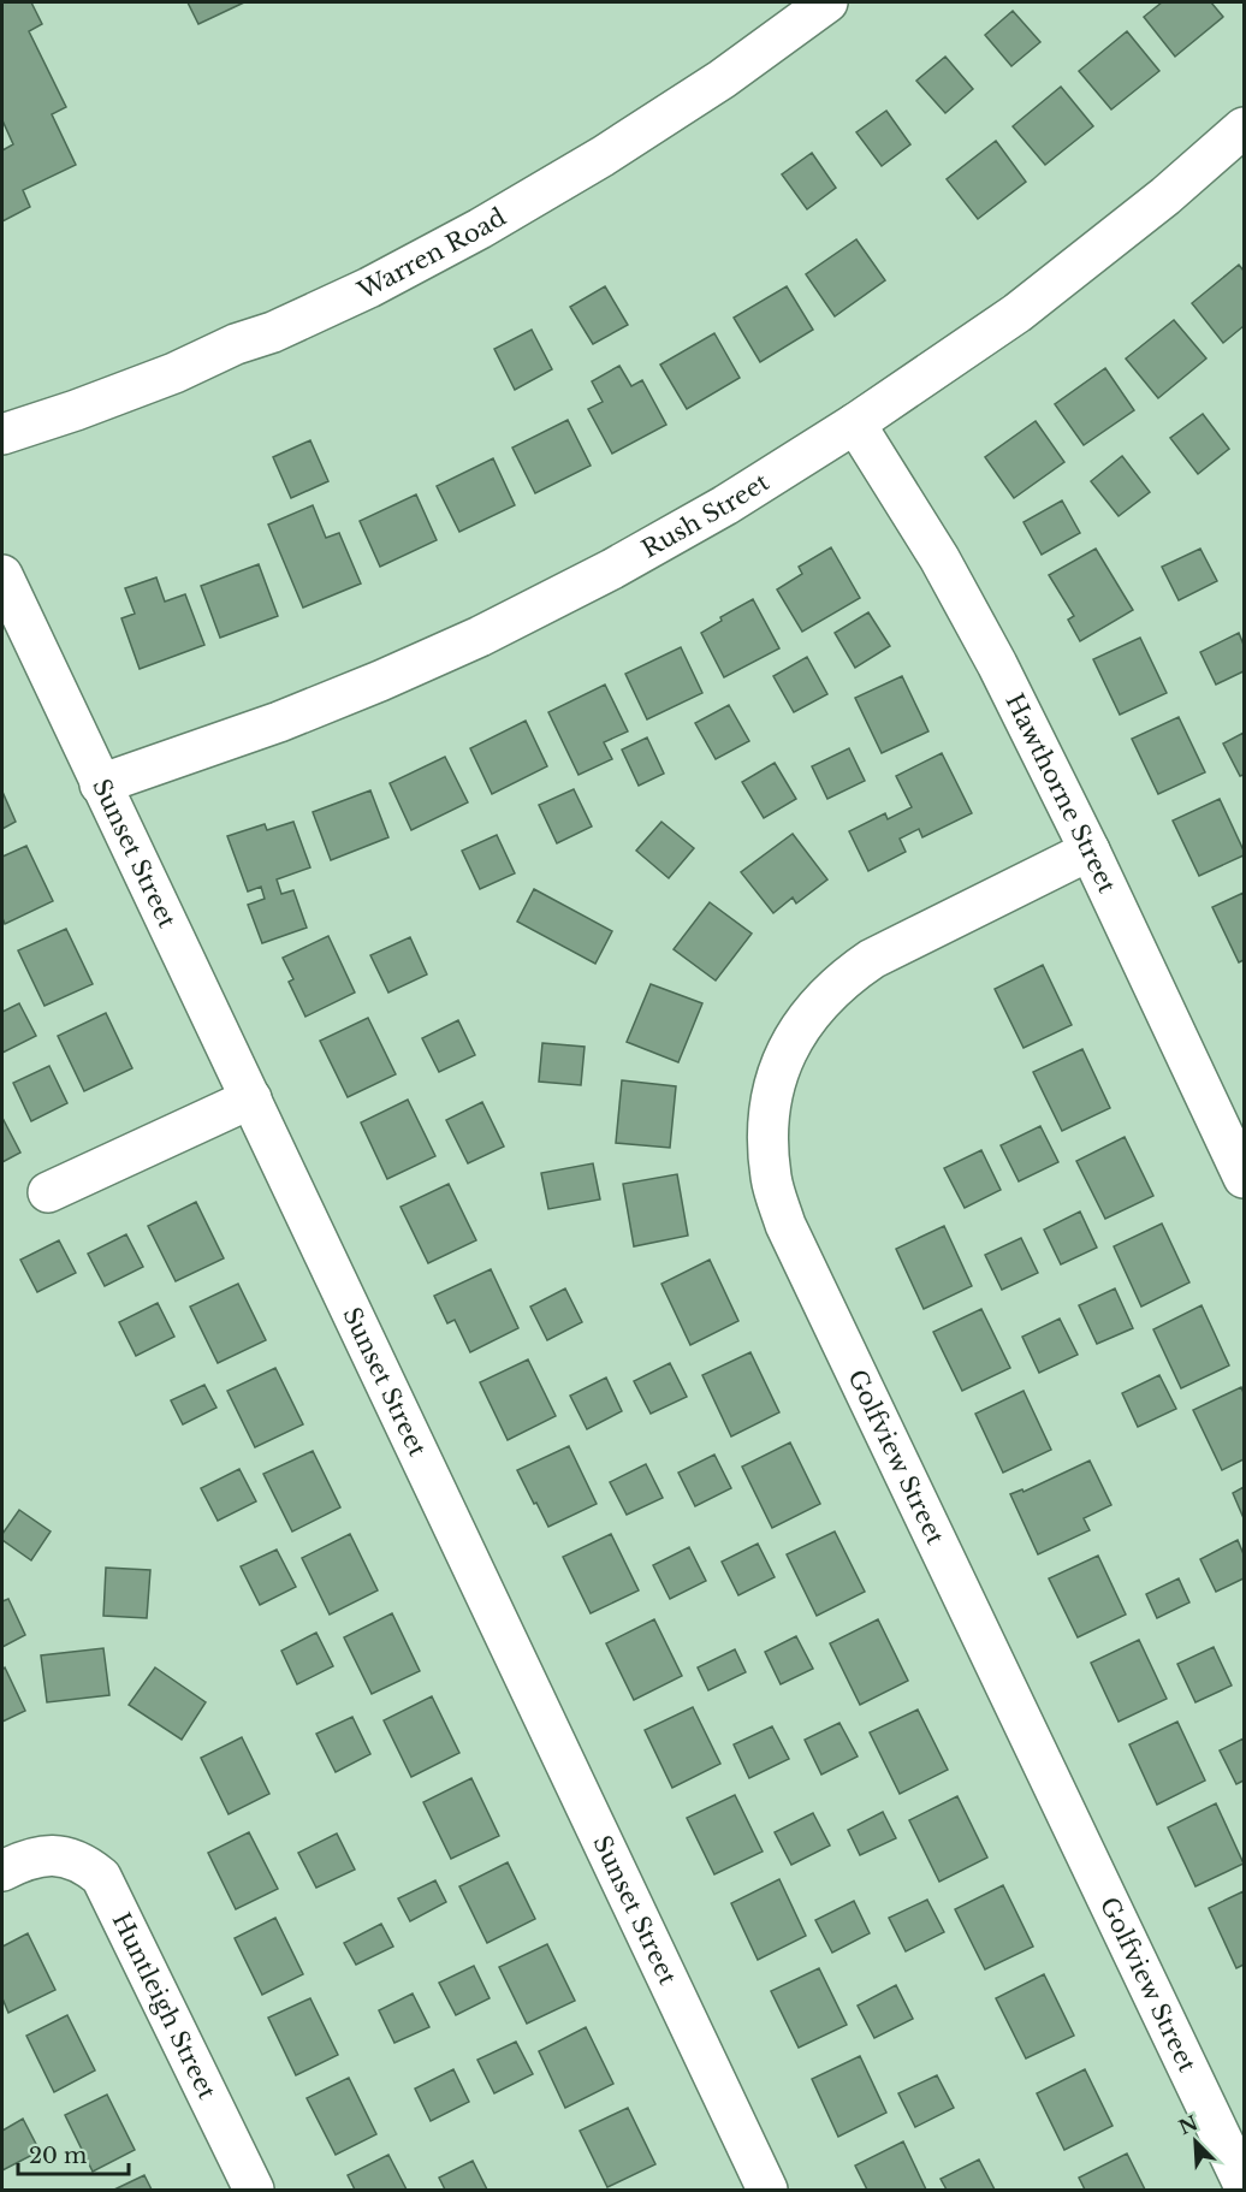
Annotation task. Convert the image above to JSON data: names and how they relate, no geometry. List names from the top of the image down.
{
  "streets": {
    "street": [
      "Warren Road",
      "Rush Street",
      "Hawthorne Street",
      "Sunset Street",
      "Golfview Street",
      "Huntleigh Street"
    ]
  },
  "crossings": [
    ["Rush Street", "Hawthorne Street"],
    ["Rush Street", "Sunset Street"],
    ["Hawthorne Street", "Golfview Street"]
  ],
  "scale_bar": "20 m",
  "north": "top left"
}
